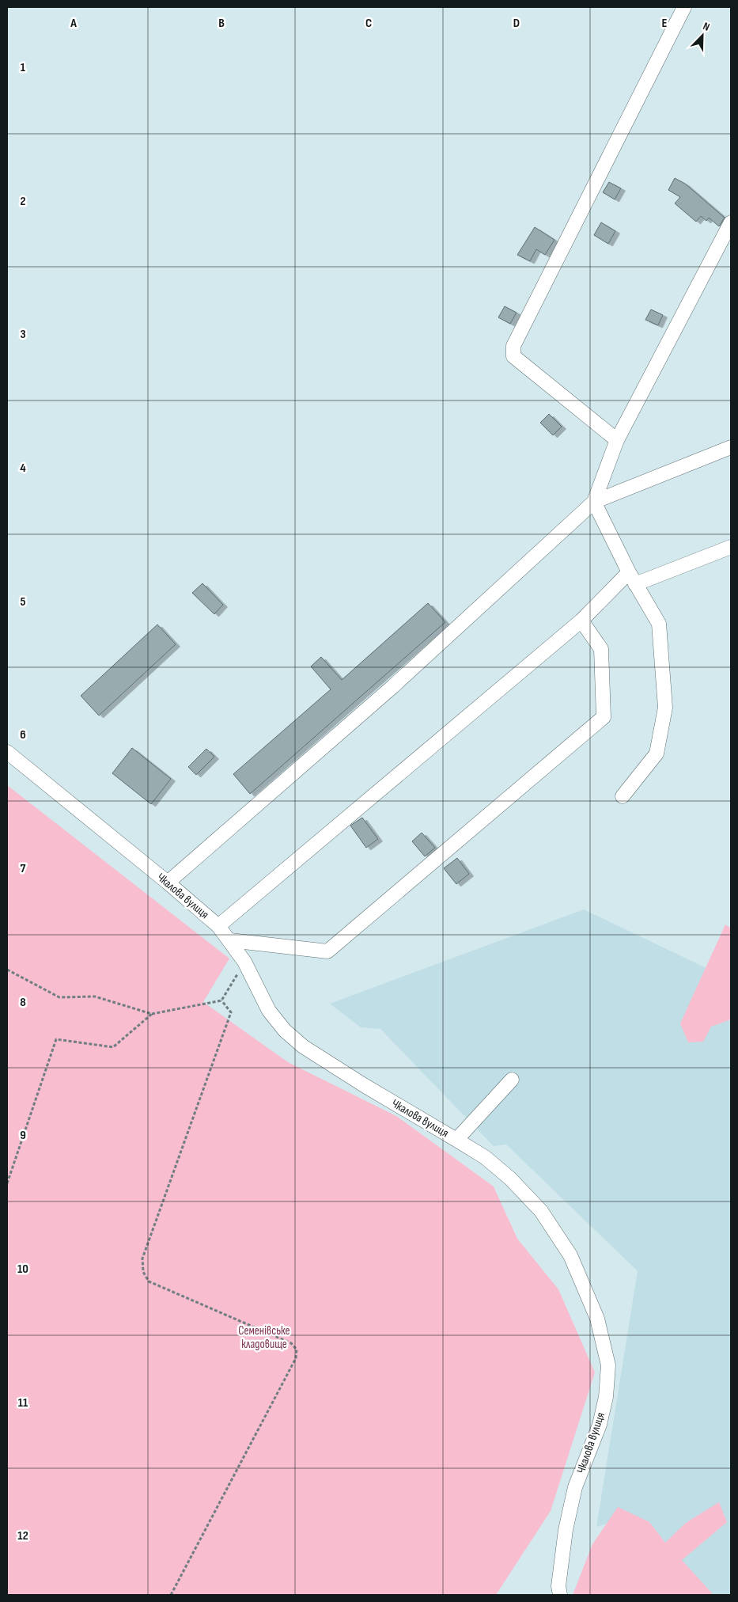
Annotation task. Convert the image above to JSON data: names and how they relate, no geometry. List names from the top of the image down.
{
  "streets": {
    "street": ["Чкалова вулиця"]
  },
  "parks": ["Семенівське кладовище"],
  "north": "top right",
  "grid": {
    "columns": [
      "A",
      "B",
      "C",
      "D",
      "E"
    ],
    "rows": [
      "1",
      "2",
      "3",
      "4",
      "5",
      "6",
      "7",
      "8",
      "9",
      "10",
      "11",
      "12"
    ]
  }
}
